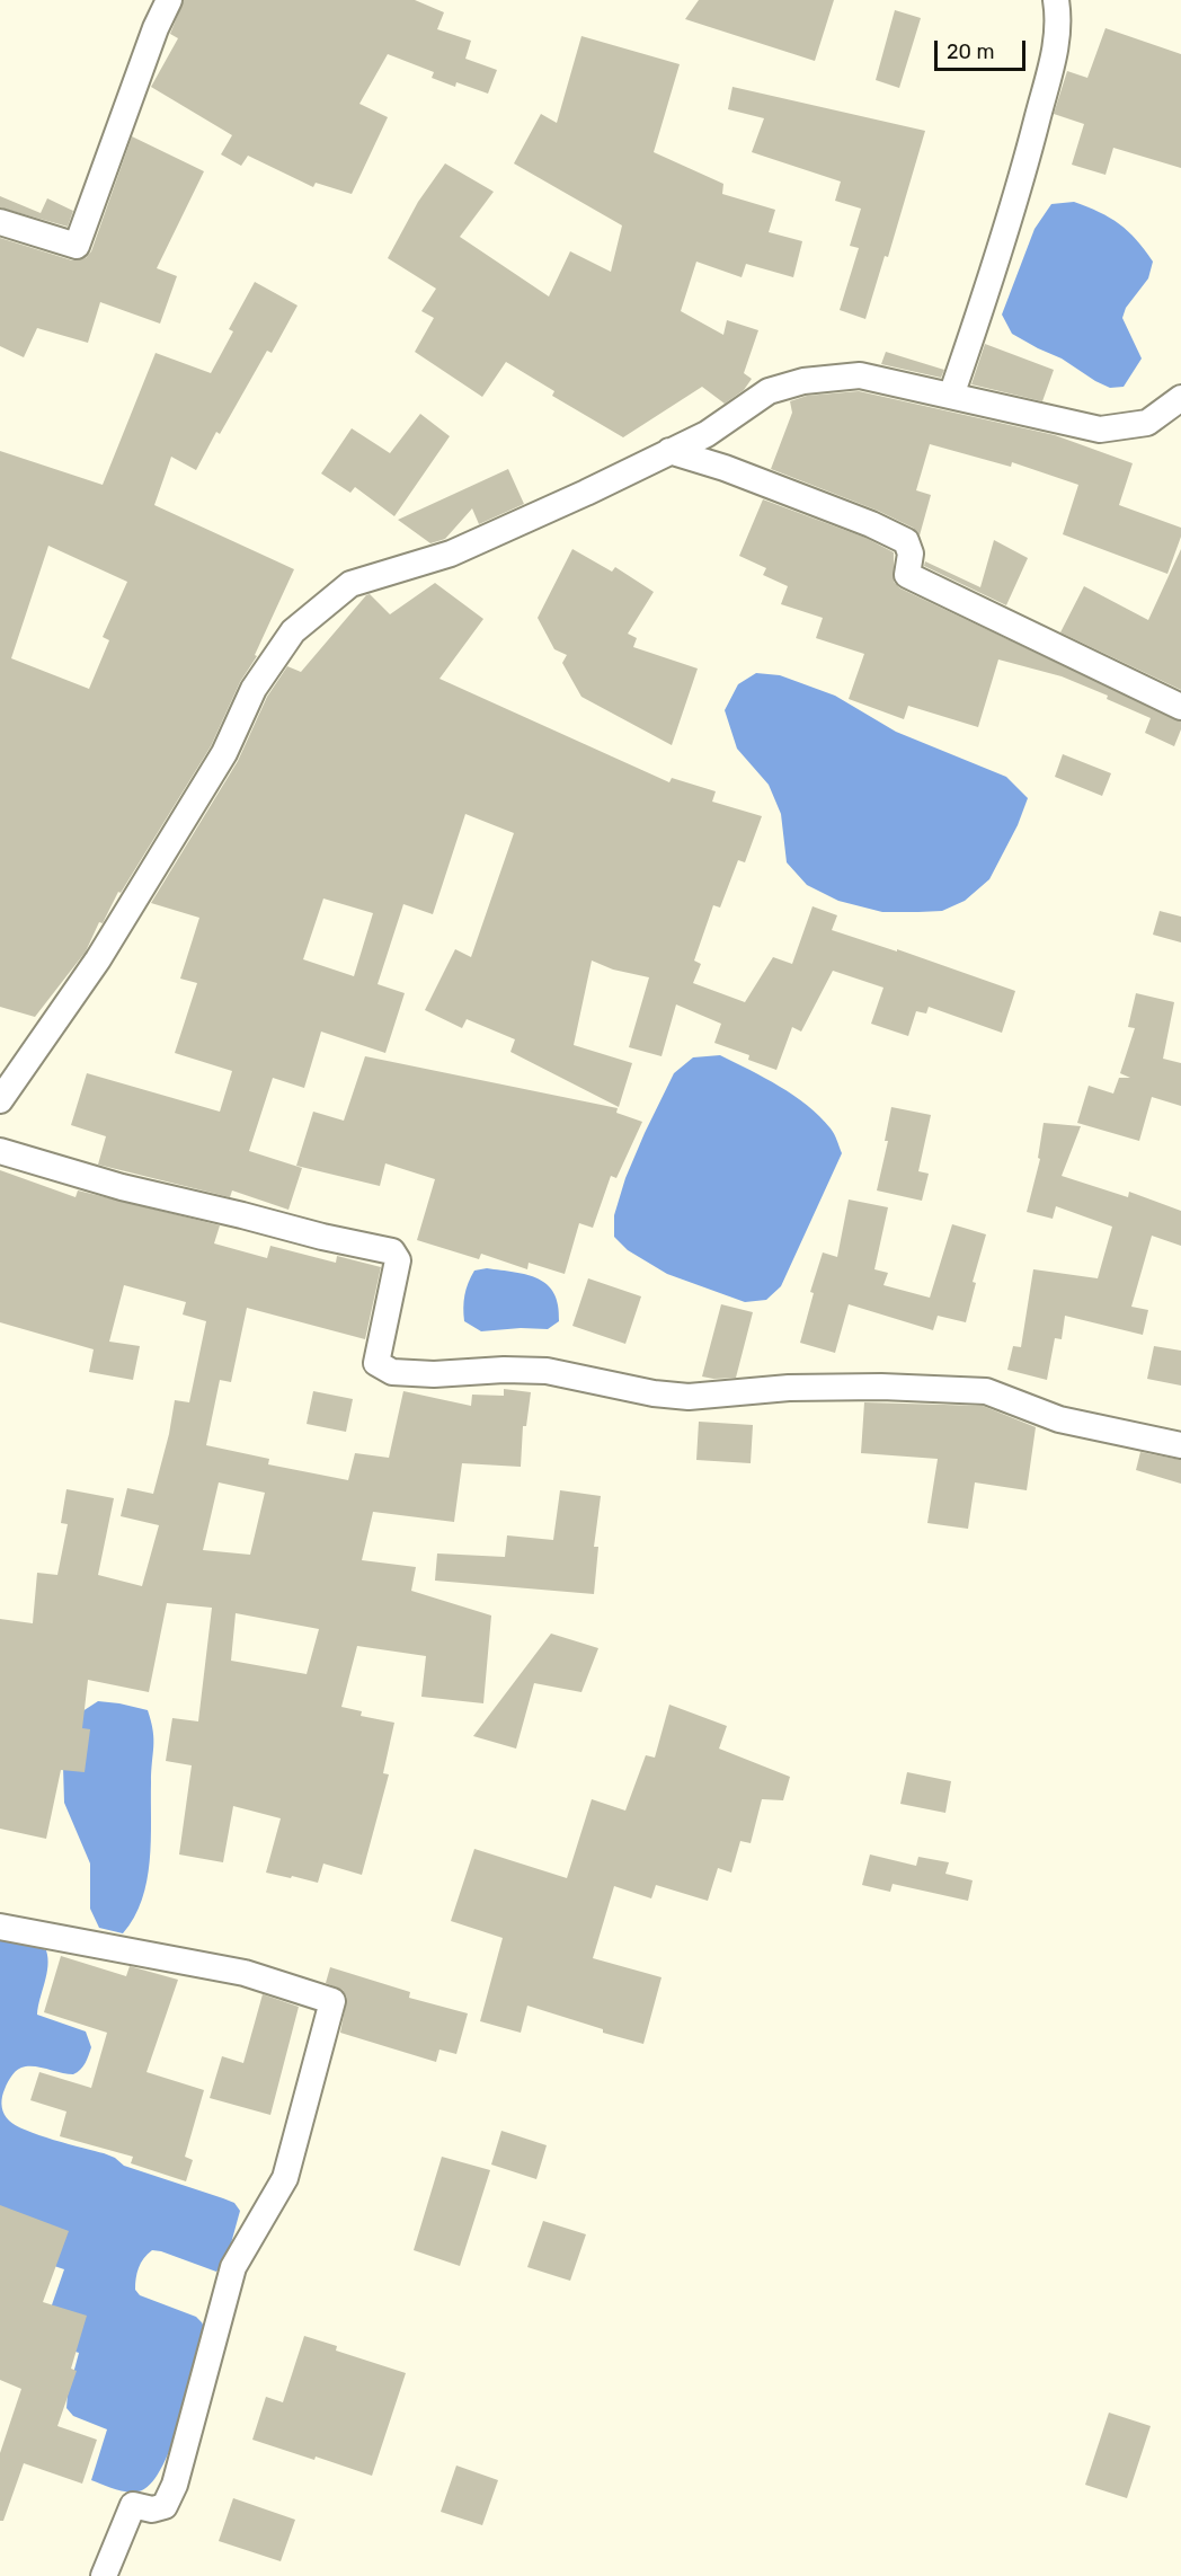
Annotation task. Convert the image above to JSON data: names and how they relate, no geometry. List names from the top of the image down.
{
  "scale_bar": "20 m"
}
